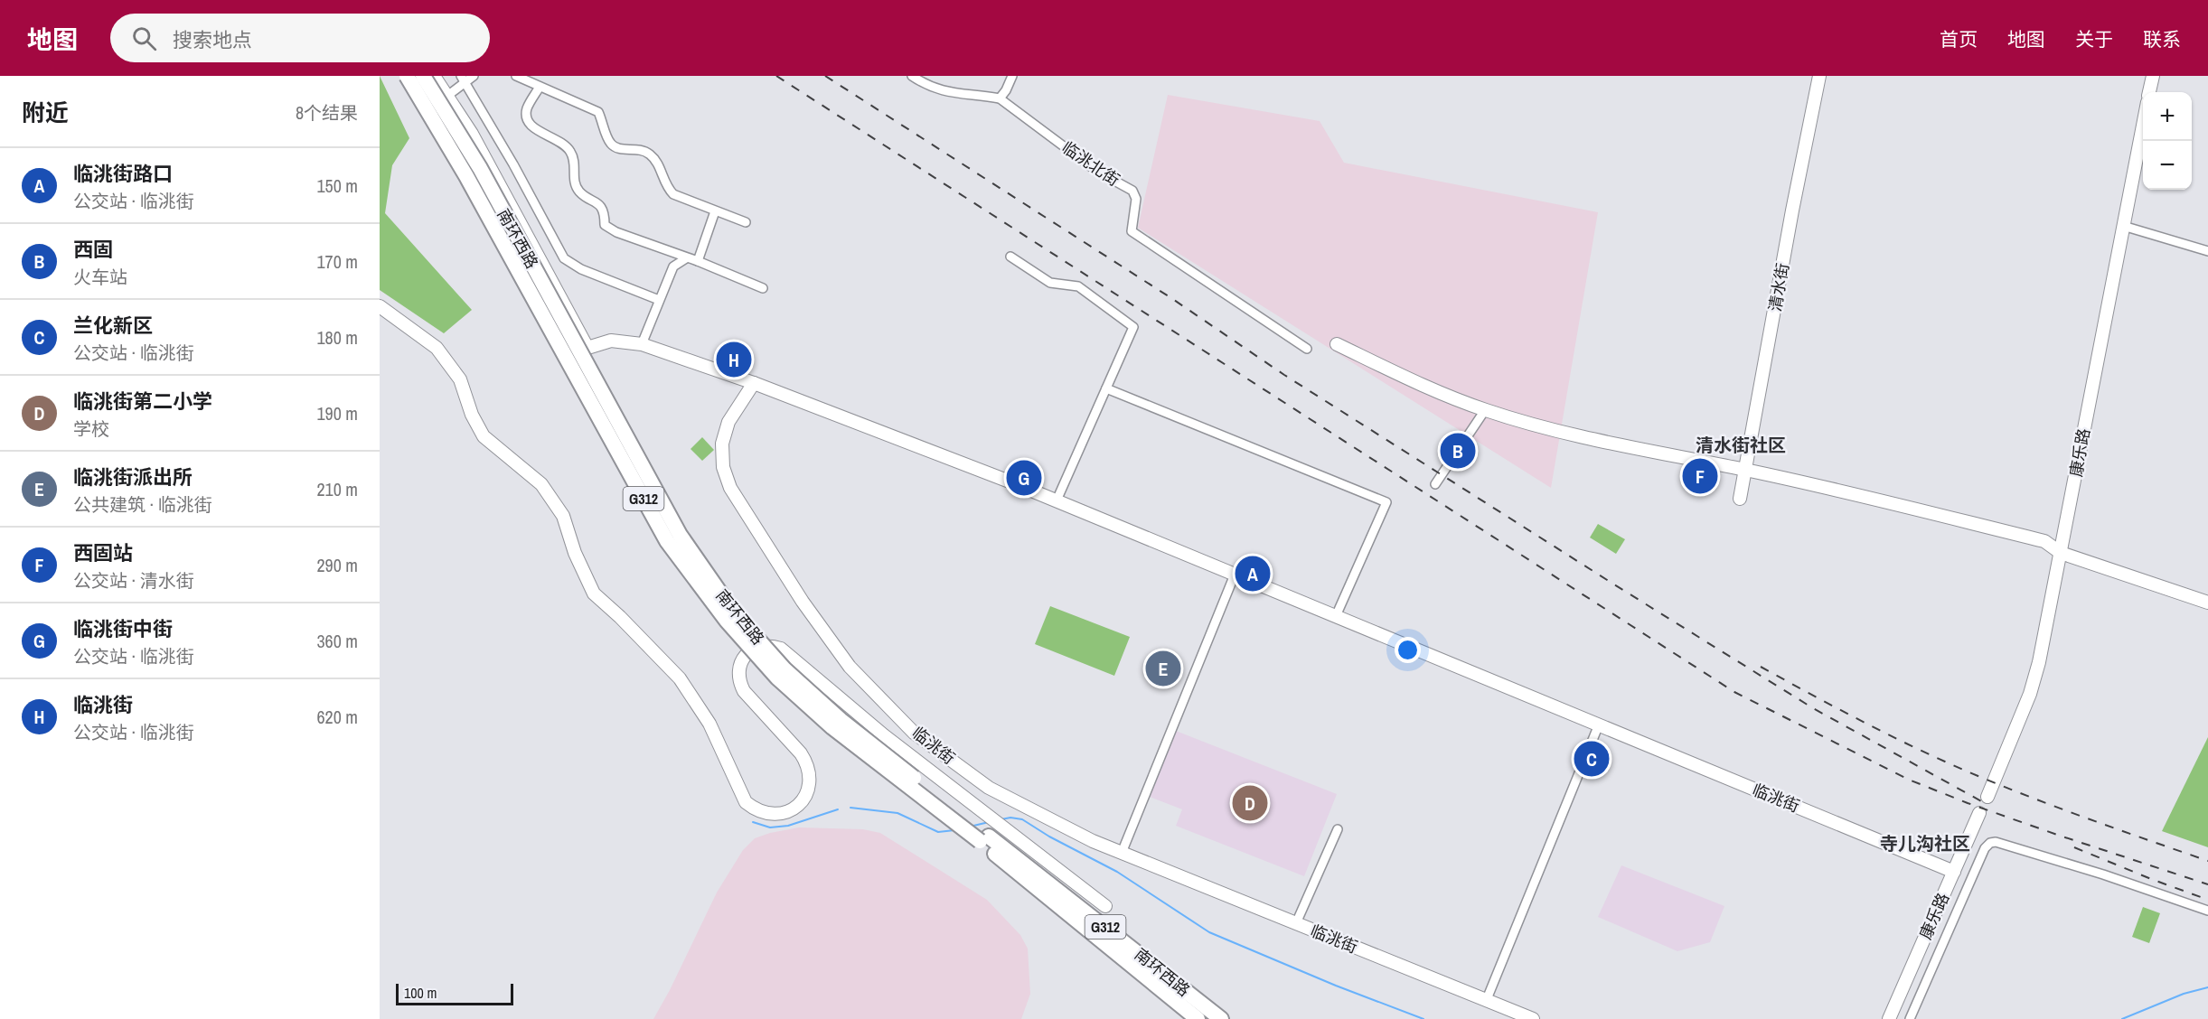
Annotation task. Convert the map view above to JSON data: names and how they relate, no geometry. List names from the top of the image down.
{
  "streets": {
    "highway": ["南环西路", "G312"],
    "street": [
      "临洮北街",
      "清水街",
      "康乐路",
      "临洮街"
    ]
  },
  "crossings": [
    ["康乐路", "临洮街"]
  ],
  "districts": ["清水街社区", "寺儿沟社区"],
  "scale_bar": "100 m",
  "page": {
    "header": "地图",
    "search": "搜索地点",
    "nav": [
      "首页",
      "地图",
      "关于",
      "联系"
    ],
    "heading": ["附近", "8个结果"],
    "map_buttons": ["+", "−"],
    "list": [
      {
        "mark": "A",
        "name": "临洮街路口",
        "note": "公交站 · 临洮街",
        "value": "150 m"
      },
      {
        "mark": "B",
        "name": "西固",
        "note": "火车站",
        "value": "170 m"
      },
      {
        "mark": "C",
        "name": "兰化新区",
        "note": "公交站 · 临洮街",
        "value": "180 m"
      },
      {
        "mark": "D",
        "name": "临洮街第二小学",
        "note": "学校",
        "value": "190 m"
      },
      {
        "mark": "E",
        "name": "临洮街派出所",
        "note": "公共建筑 · 临洮街",
        "value": "210 m"
      },
      {
        "mark": "F",
        "name": "西固站",
        "note": "公交站 · 清水街",
        "value": "290 m"
      },
      {
        "mark": "G",
        "name": "临洮街中街",
        "note": "公交站 · 临洮街",
        "value": "360 m"
      },
      {
        "mark": "H",
        "name": "临洮街",
        "note": "公交站 · 临洮街",
        "value": "620 m"
      }
    ],
    "pins": [
      "H",
      "B",
      "F",
      "G",
      "A",
      "E",
      "C",
      "D"
    ],
    "scale": "100 m"
  }
}
